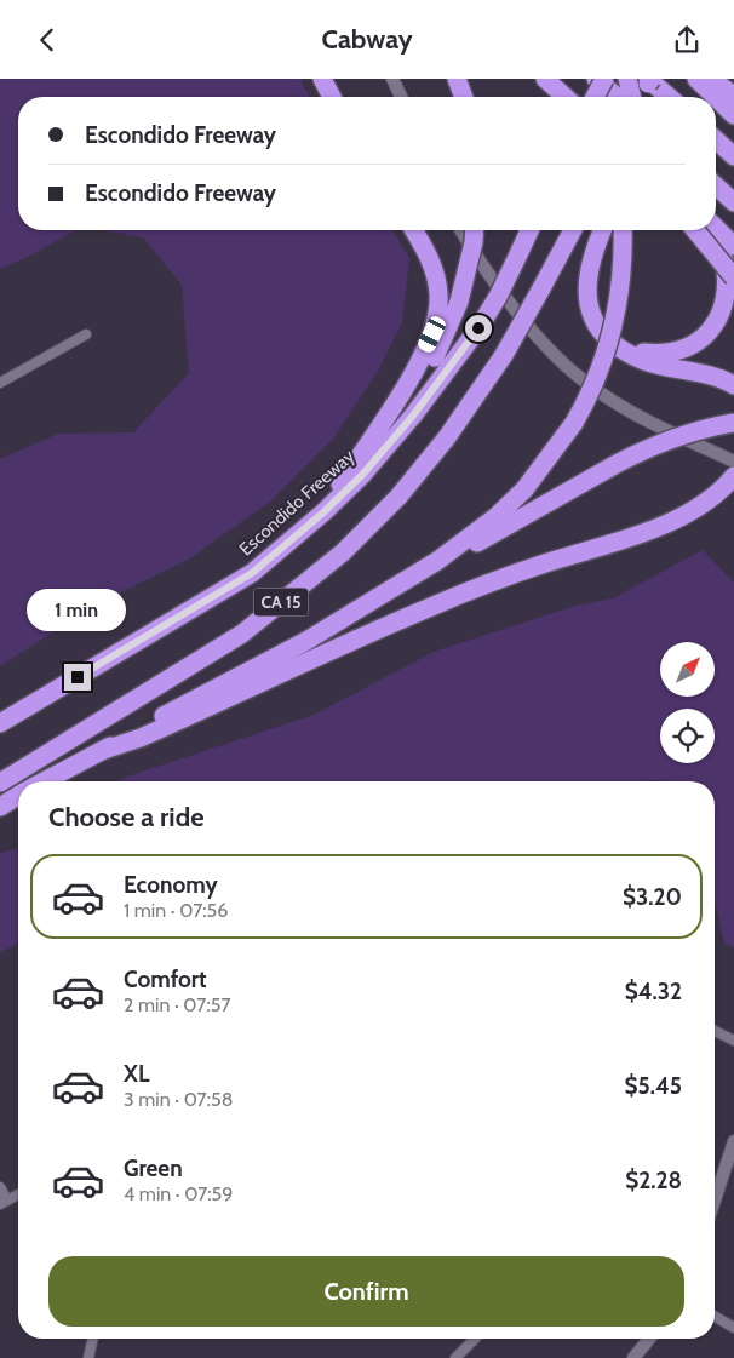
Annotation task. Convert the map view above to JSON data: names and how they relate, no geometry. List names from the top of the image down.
{
  "streets": {
    "highway": ["Escondido Freeway", "CA 15"]
  },
  "north": "top right",
  "page": {
    "header": "Cabway",
    "banner": ["Escondido Freeway", "Escondido Freeway"],
    "bubble": "1 min",
    "heading": "Choose a ride",
    "list": [
      {
        "name": "Economy",
        "note": "1 min · 07:56",
        "value": "$3.20"
      },
      {
        "name": "Comfort",
        "note": "2 min · 07:57",
        "value": "$4.32"
      },
      {
        "name": "XL",
        "note": "3 min · 07:58",
        "value": "$5.45"
      },
      {
        "name": "Green",
        "note": "4 min · 07:59",
        "value": "$2.28"
      }
    ],
    "buttons": "Confirm"
  }
}
